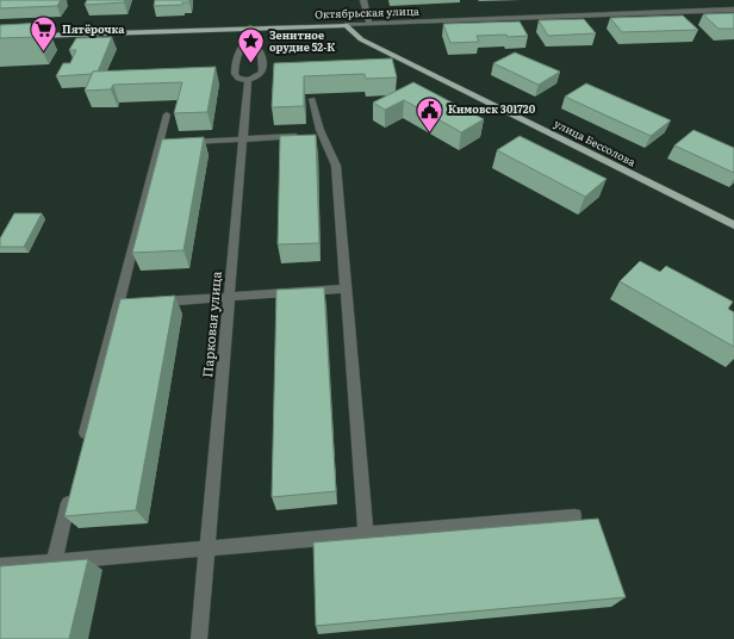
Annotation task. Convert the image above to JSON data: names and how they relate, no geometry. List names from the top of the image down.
{
  "streets": {
    "main road": ["Октябрьская улица", "улица Бессолова"],
    "street": ["Парковая улица"]
  },
  "crossings": [
    ["Октябрьская улица", "улица Бессолова"]
  ],
  "places": {
    "supermarket": ["Пятёрочка"],
    "place": ["Зенитное орудие 52-К"],
    "public building": ["Кимовск 301720"]
  }
}
